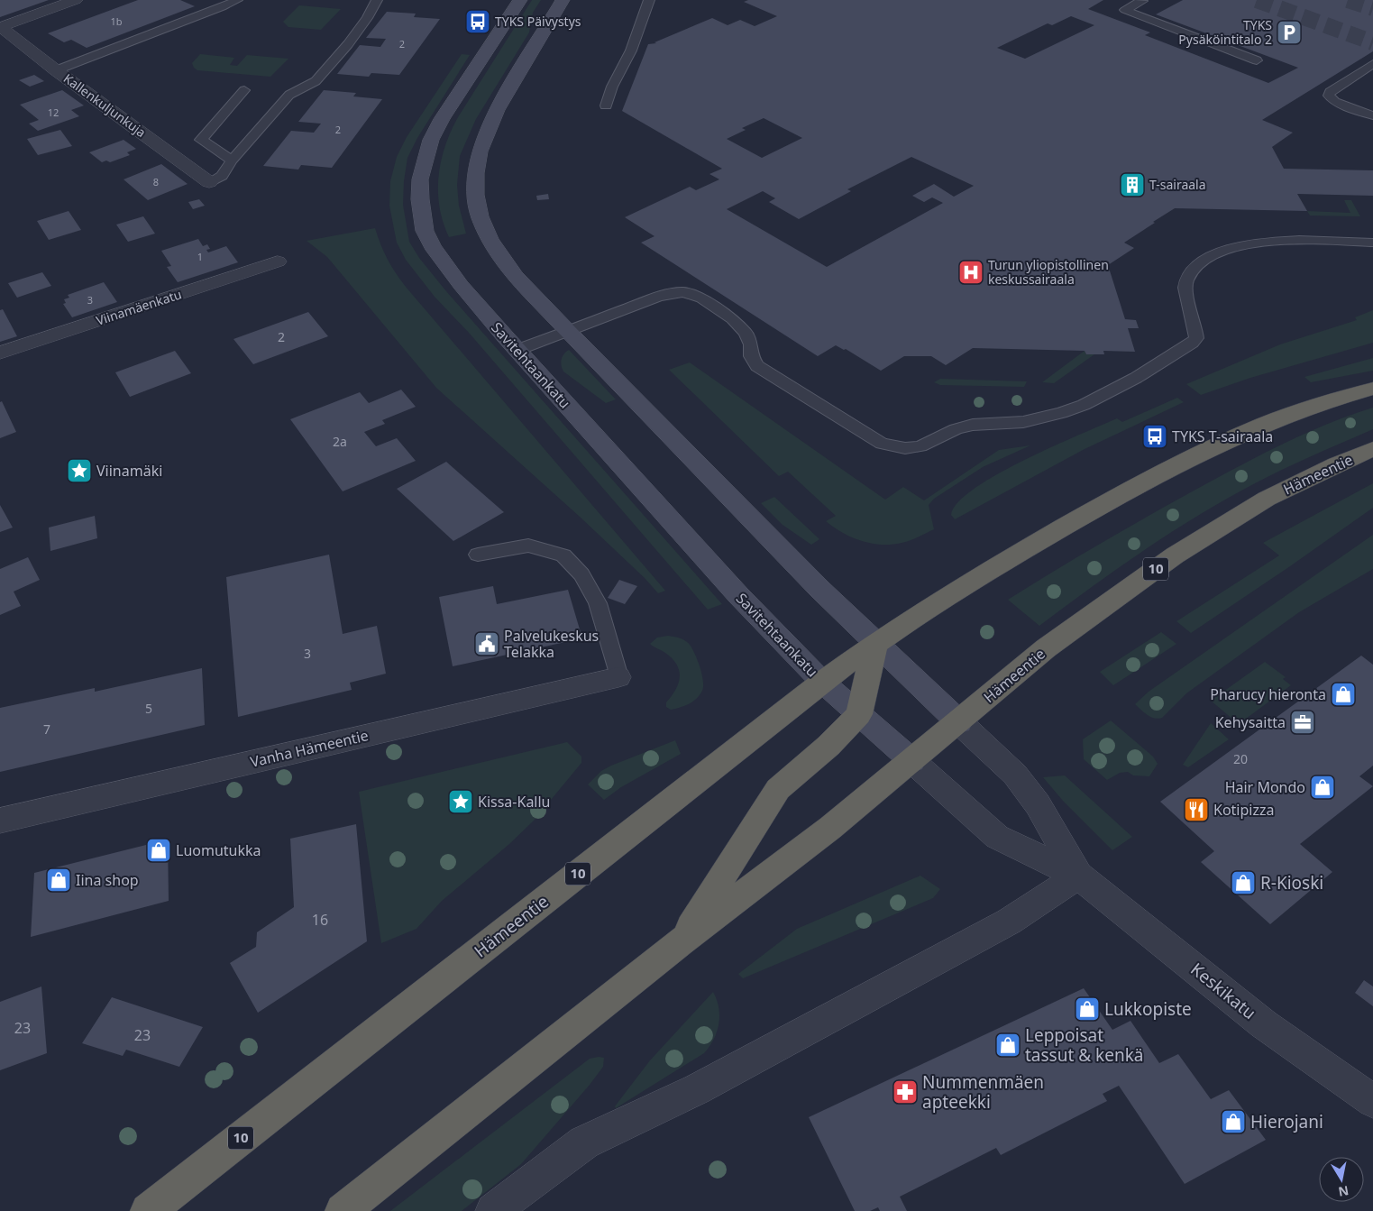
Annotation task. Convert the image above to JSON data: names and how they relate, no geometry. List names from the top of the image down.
{
  "streets": {
    "highway": ["Hämeentie", "10"],
    "main road": ["Savitehtaankatu"],
    "street": [
      "Kallenkuljunkuja",
      "Viinamäenkatu",
      "Vanha Hämeentie",
      "Keskikatu"
    ]
  },
  "crossings": [
    ["Savitehtaankatu", "Hämeentie"],
    ["Savitehtaankatu", "Keskikatu"],
    ["Hämeentie", "Keskikatu"]
  ],
  "places": {
    "bus stop": ["TYKS Päivystys", "TYKS T-sairaala"],
    "parking": ["TYKS Pysäköintitalo 2"],
    "building": ["T-sairaala"],
    "hospital": ["Turun yliopistollinen keskussairaala"],
    "place": ["Viinamäki", "Kissa-Kallu"],
    "public building": ["Palvelukeskus Telakka"],
    "shop": [
      "Pharucy hieronta",
      "Hair Mondo",
      "Luomutukka",
      "Iina shop",
      "R-Kioski",
      "Lukkopiste",
      "Leppoisat tassut & kenkä",
      "Hierojani"
    ],
    "office": ["Kehysaitta"],
    "restaurant": ["Kotipizza"],
    "pharmacy": ["Nummenmäen apteekki"]
  },
  "house_numbers": [
    "1b",
    "2",
    "12",
    "2",
    "8",
    "1",
    "3",
    "2",
    "2a",
    "3",
    "5",
    "7",
    "20",
    "16",
    "23",
    "23"
  ],
  "north": "bottom"
}
